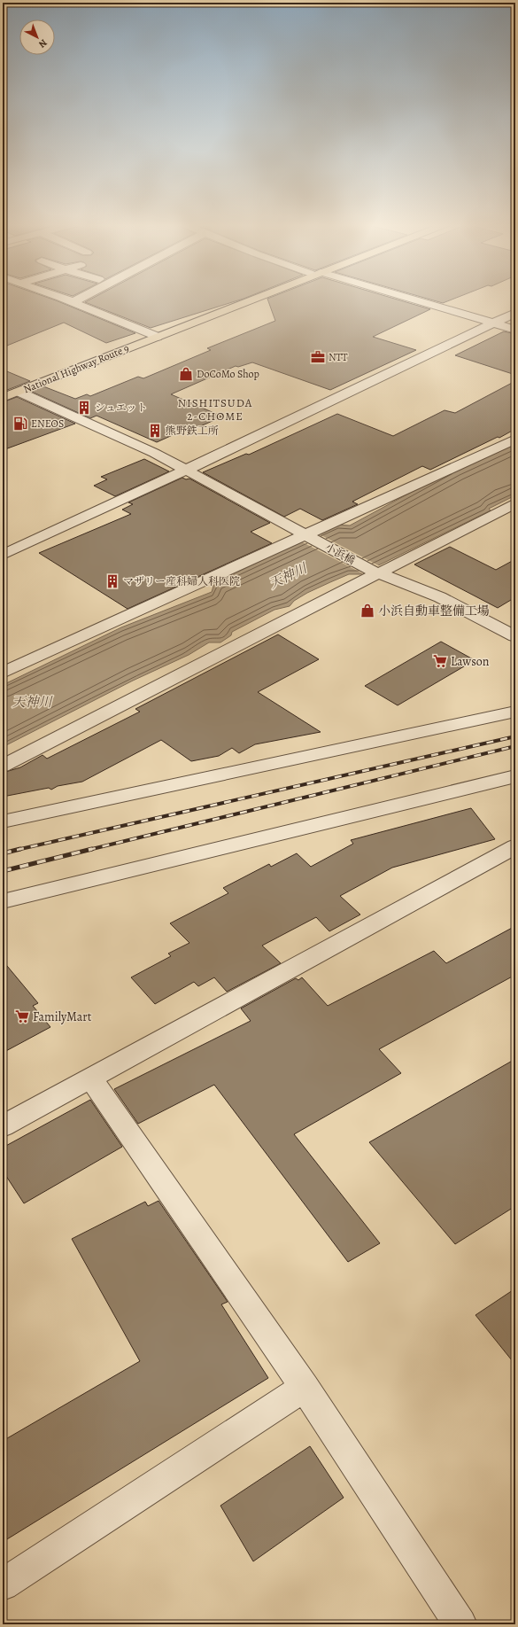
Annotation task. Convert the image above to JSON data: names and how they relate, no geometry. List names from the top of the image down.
{
  "streets": {
    "highway": ["National Highway Route 9"],
    "street": ["小浜橋"]
  },
  "crossings": [
    ["National Highway Route 9", "小浜橋"]
  ],
  "districts": ["NISHITSUDA 2-CHOME"],
  "water": ["天神川"],
  "places": {
    "office": ["NTT"],
    "shop": ["DoCoMo Shop", "小浜自動車整備工場"],
    "building": ["シュエット", "熊野鉄工所", "マザリー産科婦人科医院"],
    "fuel station": ["ENEOS"],
    "supermarket": ["Lawson", "FamilyMart"]
  },
  "north": "bottom right"
}
